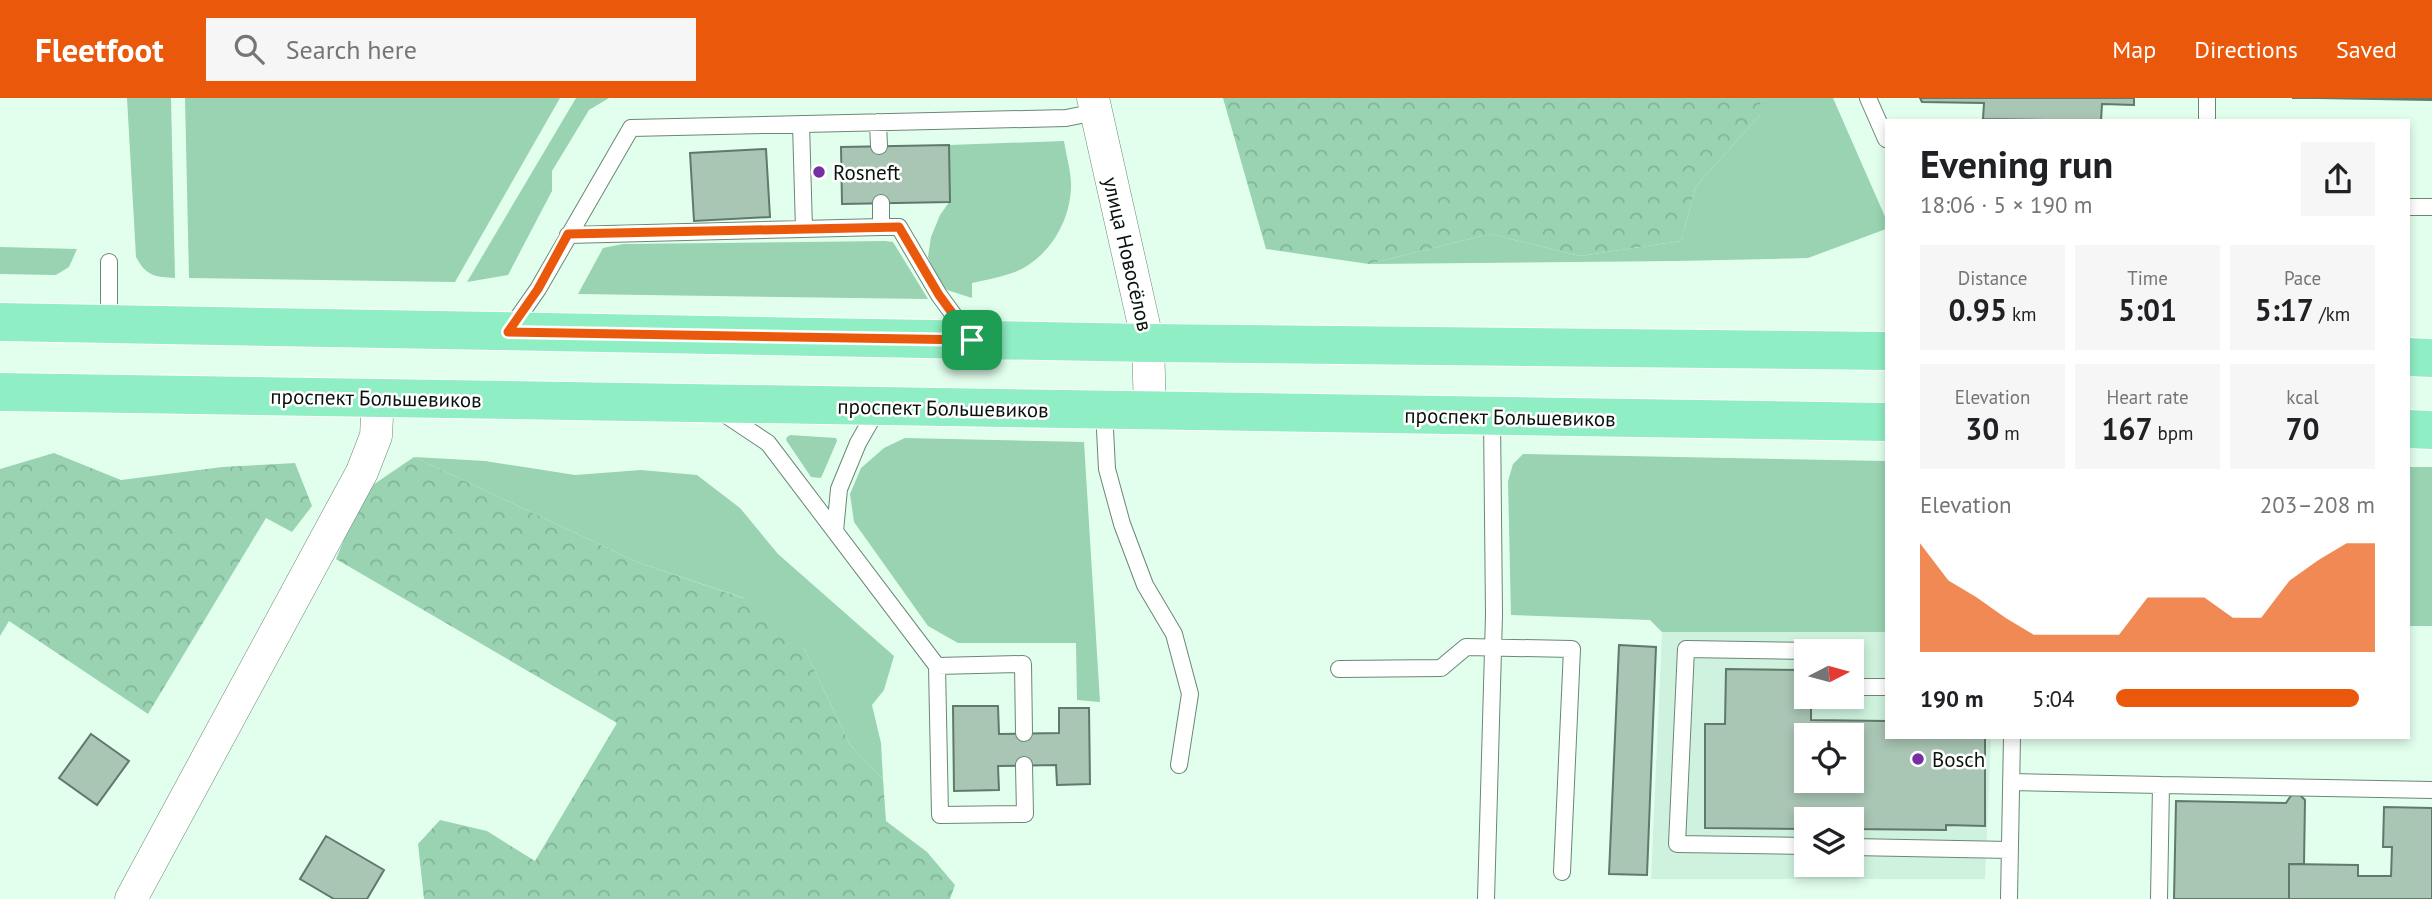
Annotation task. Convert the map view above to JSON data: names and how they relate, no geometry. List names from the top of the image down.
{
  "streets": {
    "main road": ["проспект Большевиков"],
    "street": ["улица Новосёлов"]
  },
  "crossings": [
    ["улица Новосёлов", "проспект Большевиков"]
  ],
  "places": ["Rosneft", "Bosch"],
  "north": "right",
  "page": {
    "header": "Fleetfoot",
    "search": "Search here",
    "nav": ["Map", "Directions", "Saved"],
    "heading": ["Evening run", "18:06 · 5 × 190 m"],
    "stats": [
      ["Distance", "0.95 km"],
      ["Time", "5:01"],
      ["Pace", "5:17 /km"],
      ["Elevation", "30 m"],
      ["Heart rate", "167 bpm"],
      ["kcal", "70"]
    ],
    "chart": ["Elevation", "203–208 m"],
    "list": [
      {
        "name": "190 m",
        "note": "5:04"
      }
    ]
  }
}
